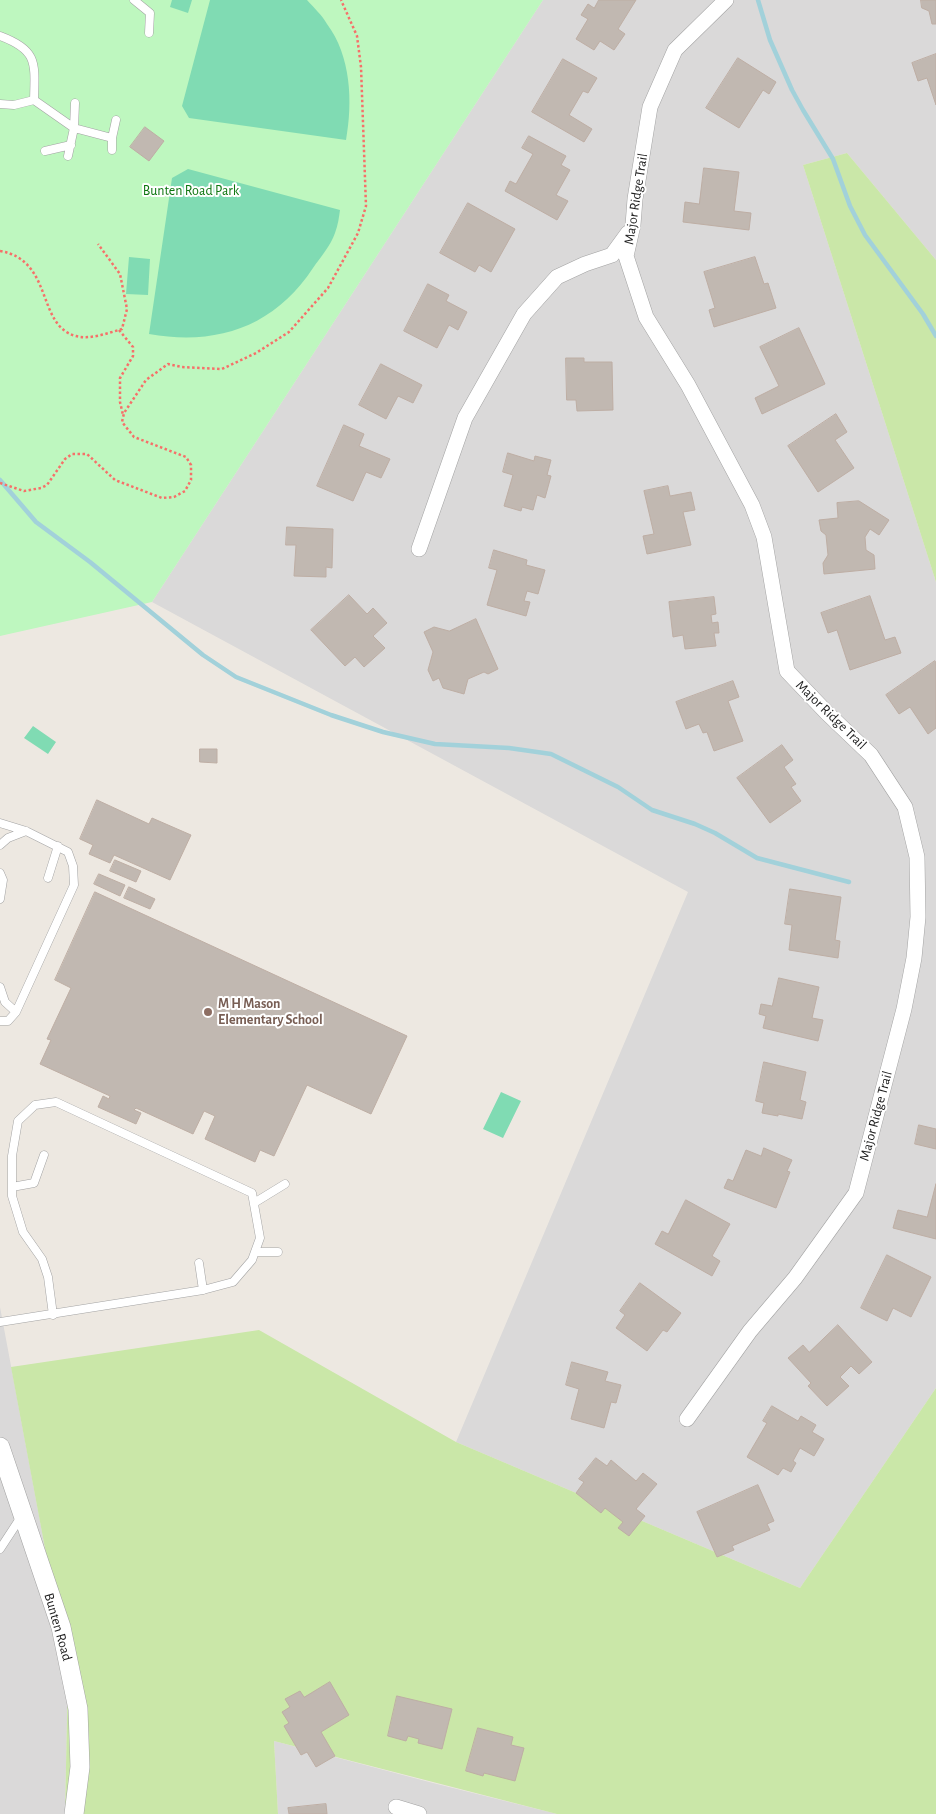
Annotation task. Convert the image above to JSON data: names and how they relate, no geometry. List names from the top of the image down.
{
  "streets": {
    "street": ["Major Ridge Trail", "Bunten Road"]
  },
  "parks": ["Bunten Road Park"],
  "places": ["M H Mason Elementary School"]
}
